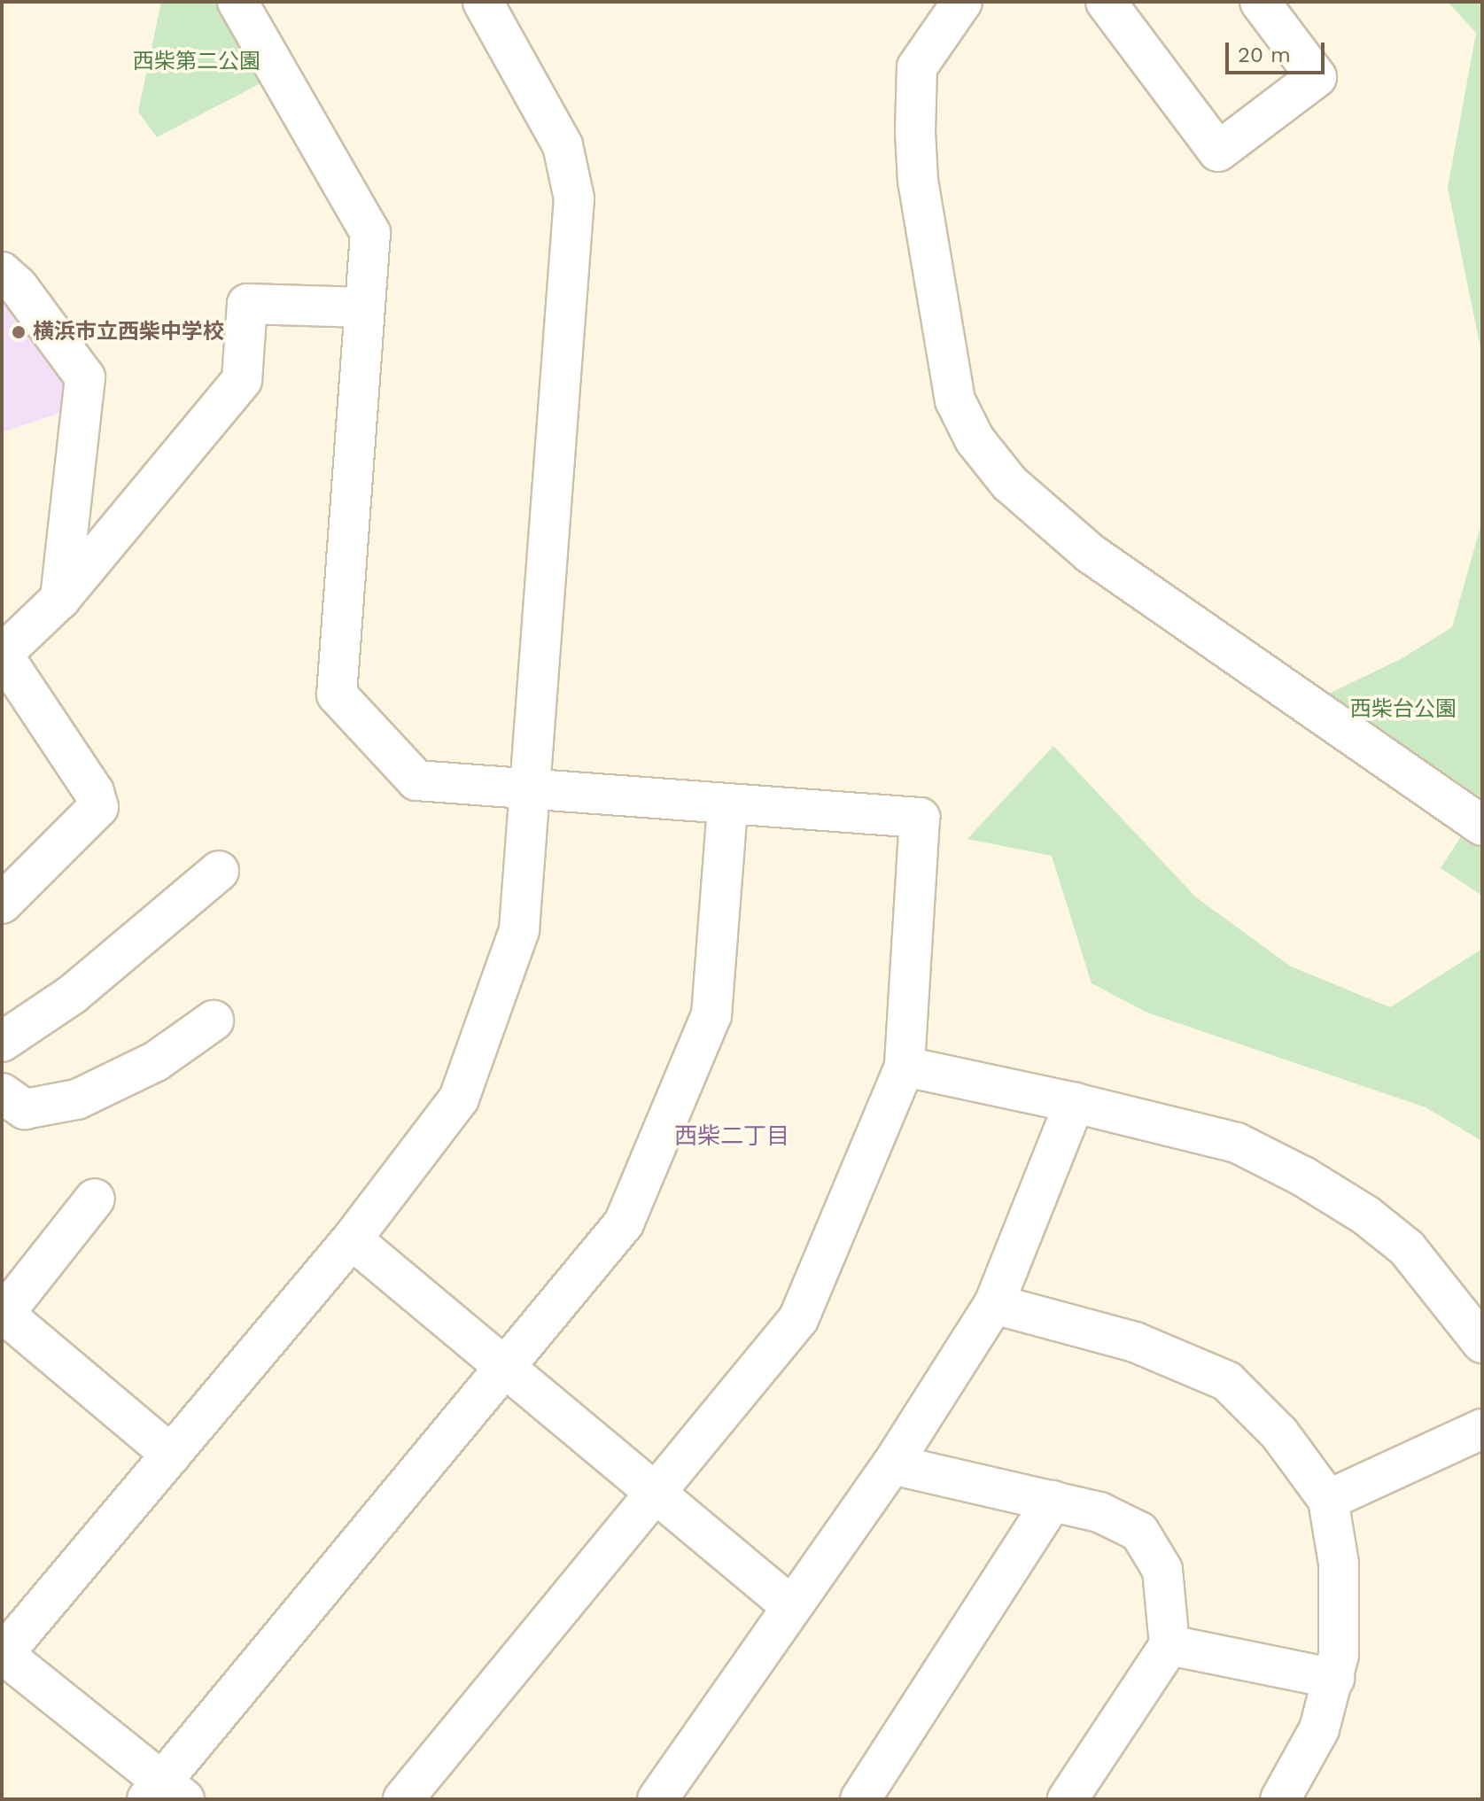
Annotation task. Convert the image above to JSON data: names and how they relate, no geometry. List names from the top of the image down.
{
  "districts": ["西柴二丁目"],
  "parks": ["西柴第二公園", "西柴台公園"],
  "places": ["横浜市立西柴中学校"],
  "scale_bar": "20 m"
}
